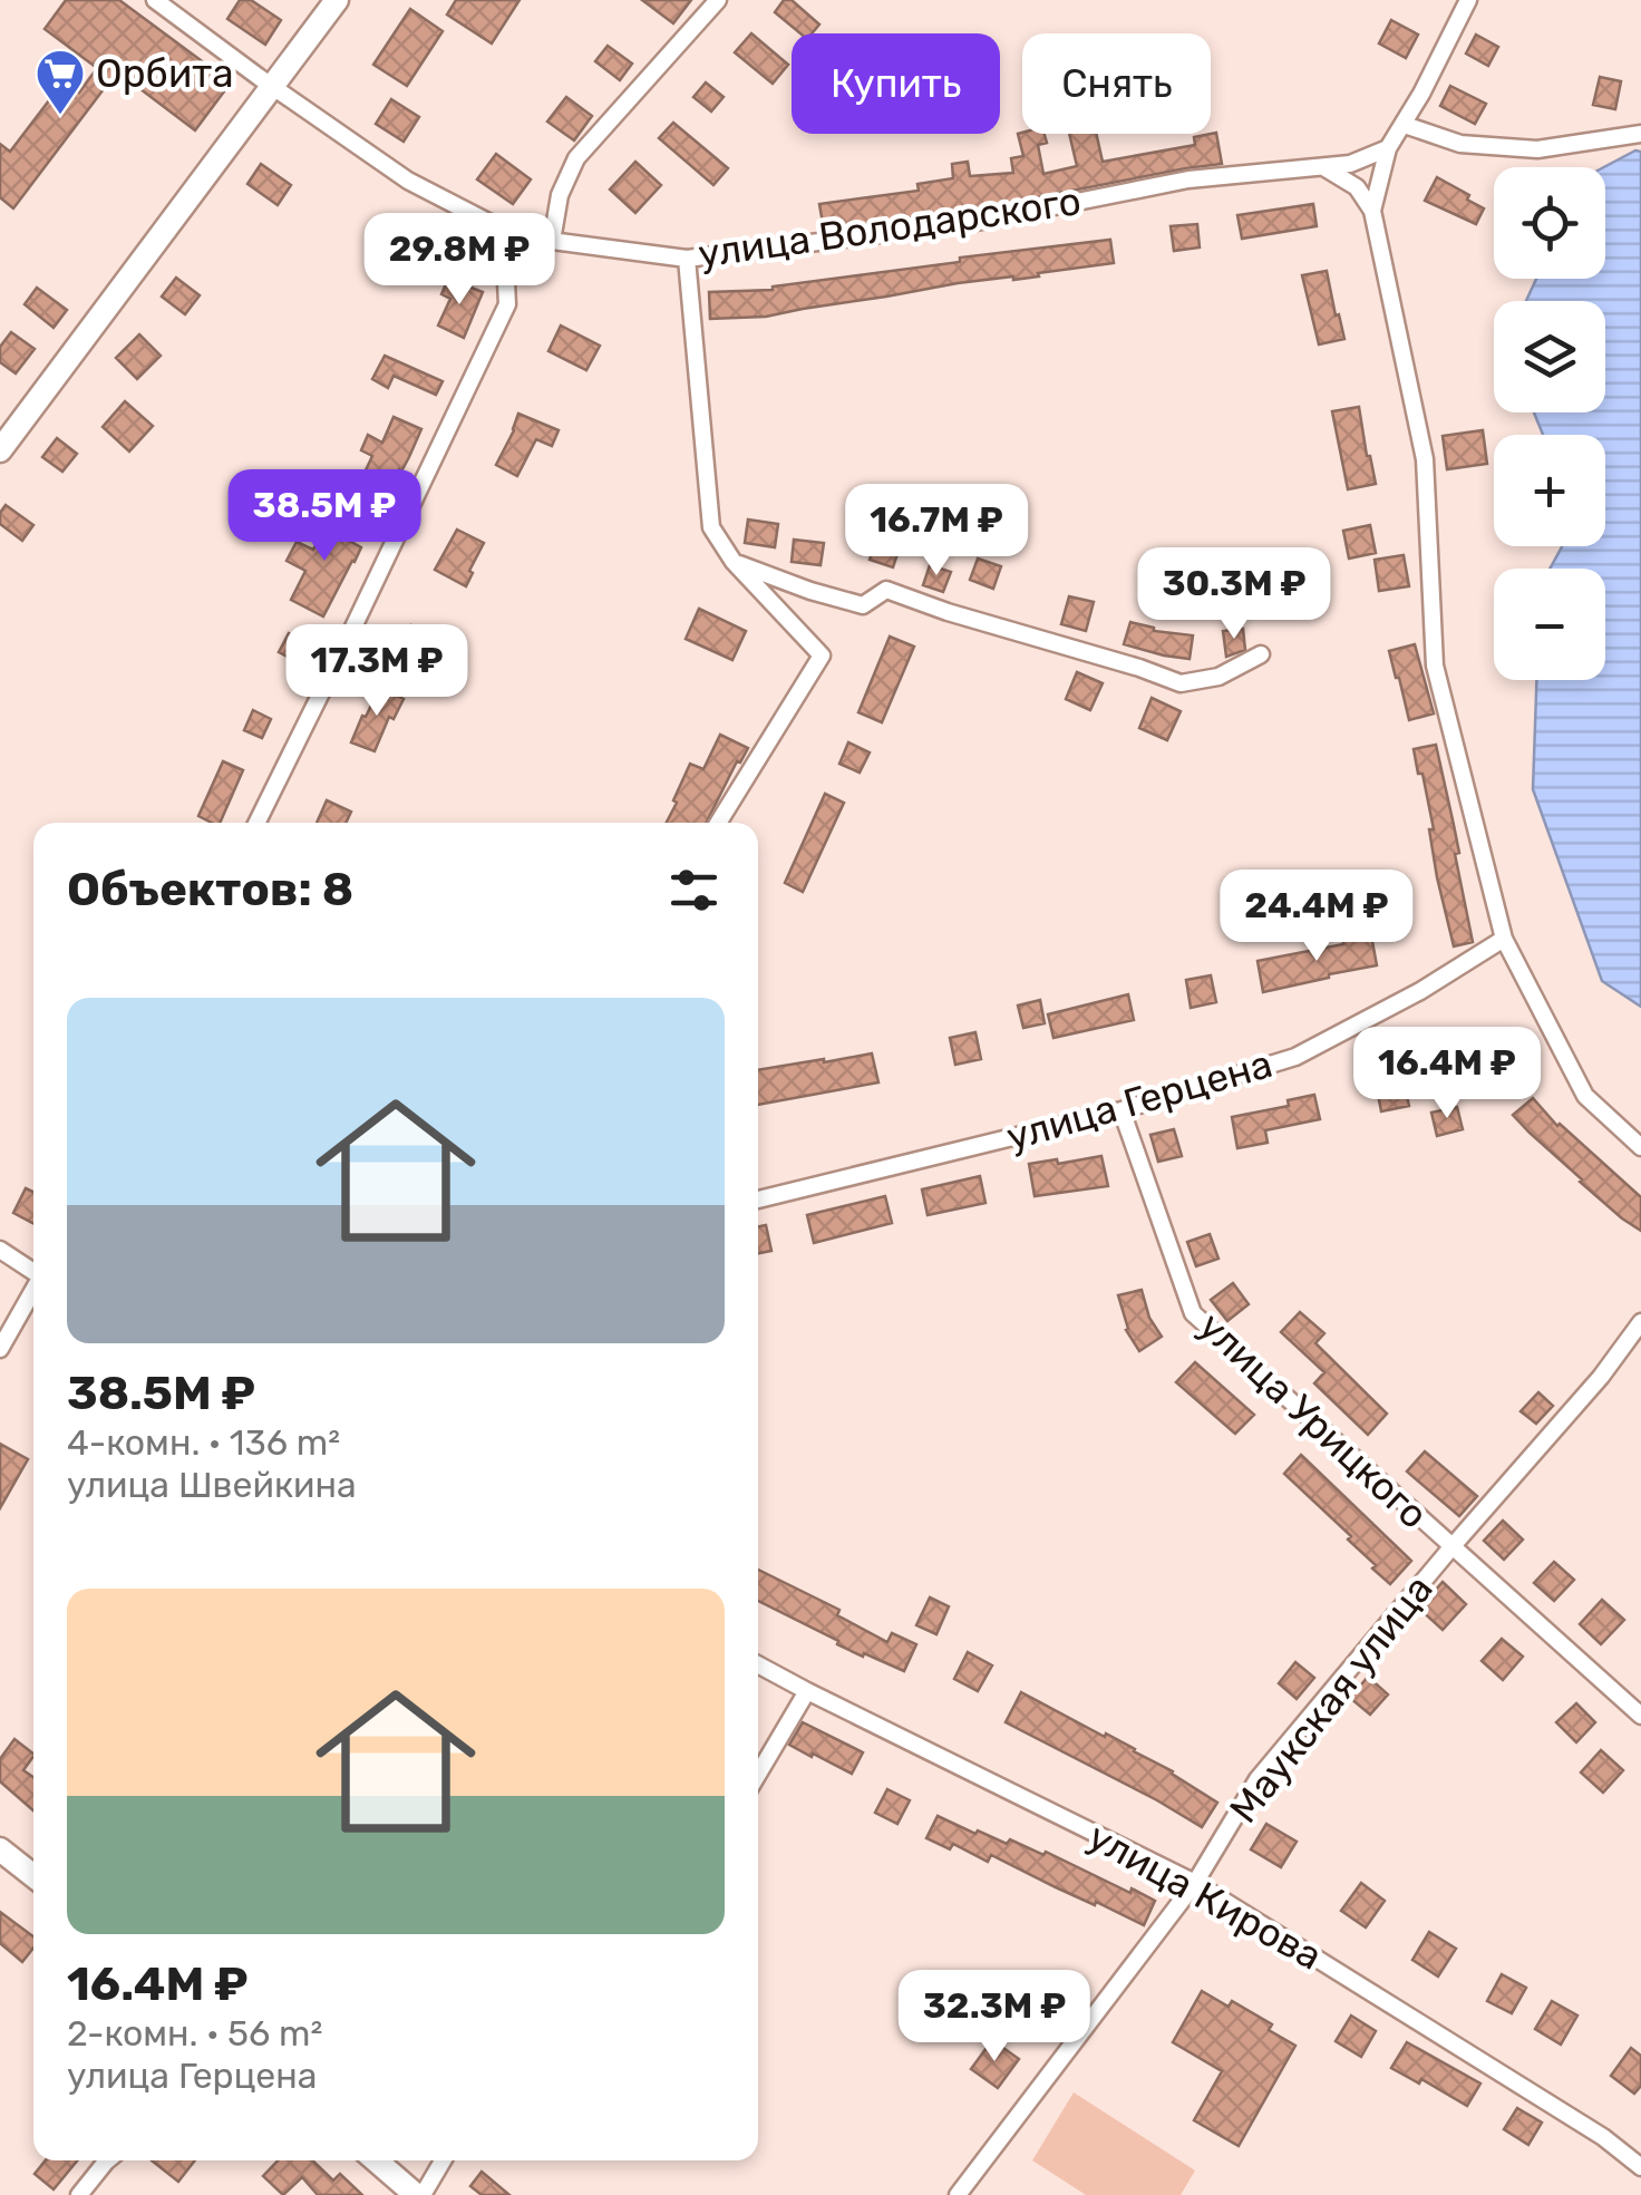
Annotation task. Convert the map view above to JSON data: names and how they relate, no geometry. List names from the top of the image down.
{
  "streets": {
    "street": [
      "улица Володарского",
      "улица Герцена",
      "улица Урицкого",
      "Маукская улица",
      "улица Кирова"
    ]
  },
  "crossings": [
    ["улица Герцена", "улица Урицкого"],
    ["улица Урицкого", "Маукская улица"],
    ["Маукская улица", "улица Кирова"]
  ],
  "places": {
    "supermarket": ["Орбита"]
  },
  "page": {
    "chip": ["Купить", "Снять"],
    "map_buttons": ["+", "−"],
    "price": [
      "29.8M ₽",
      "38.5M ₽",
      "16.7M ₽",
      "30.3M ₽",
      "17.3M ₽",
      "24.4M ₽",
      "16.4M ₽",
      "32.3M ₽"
    ],
    "heading": "Объектов: 8",
    "list": [
      {
        "name": "38.5M ₽",
        "note": "4-комн. · 136 m² · улица Швейкина"
      },
      {
        "name": "16.4M ₽",
        "note": "2-комн. · 56 m² · улица Герцена"
      }
    ]
  }
}
